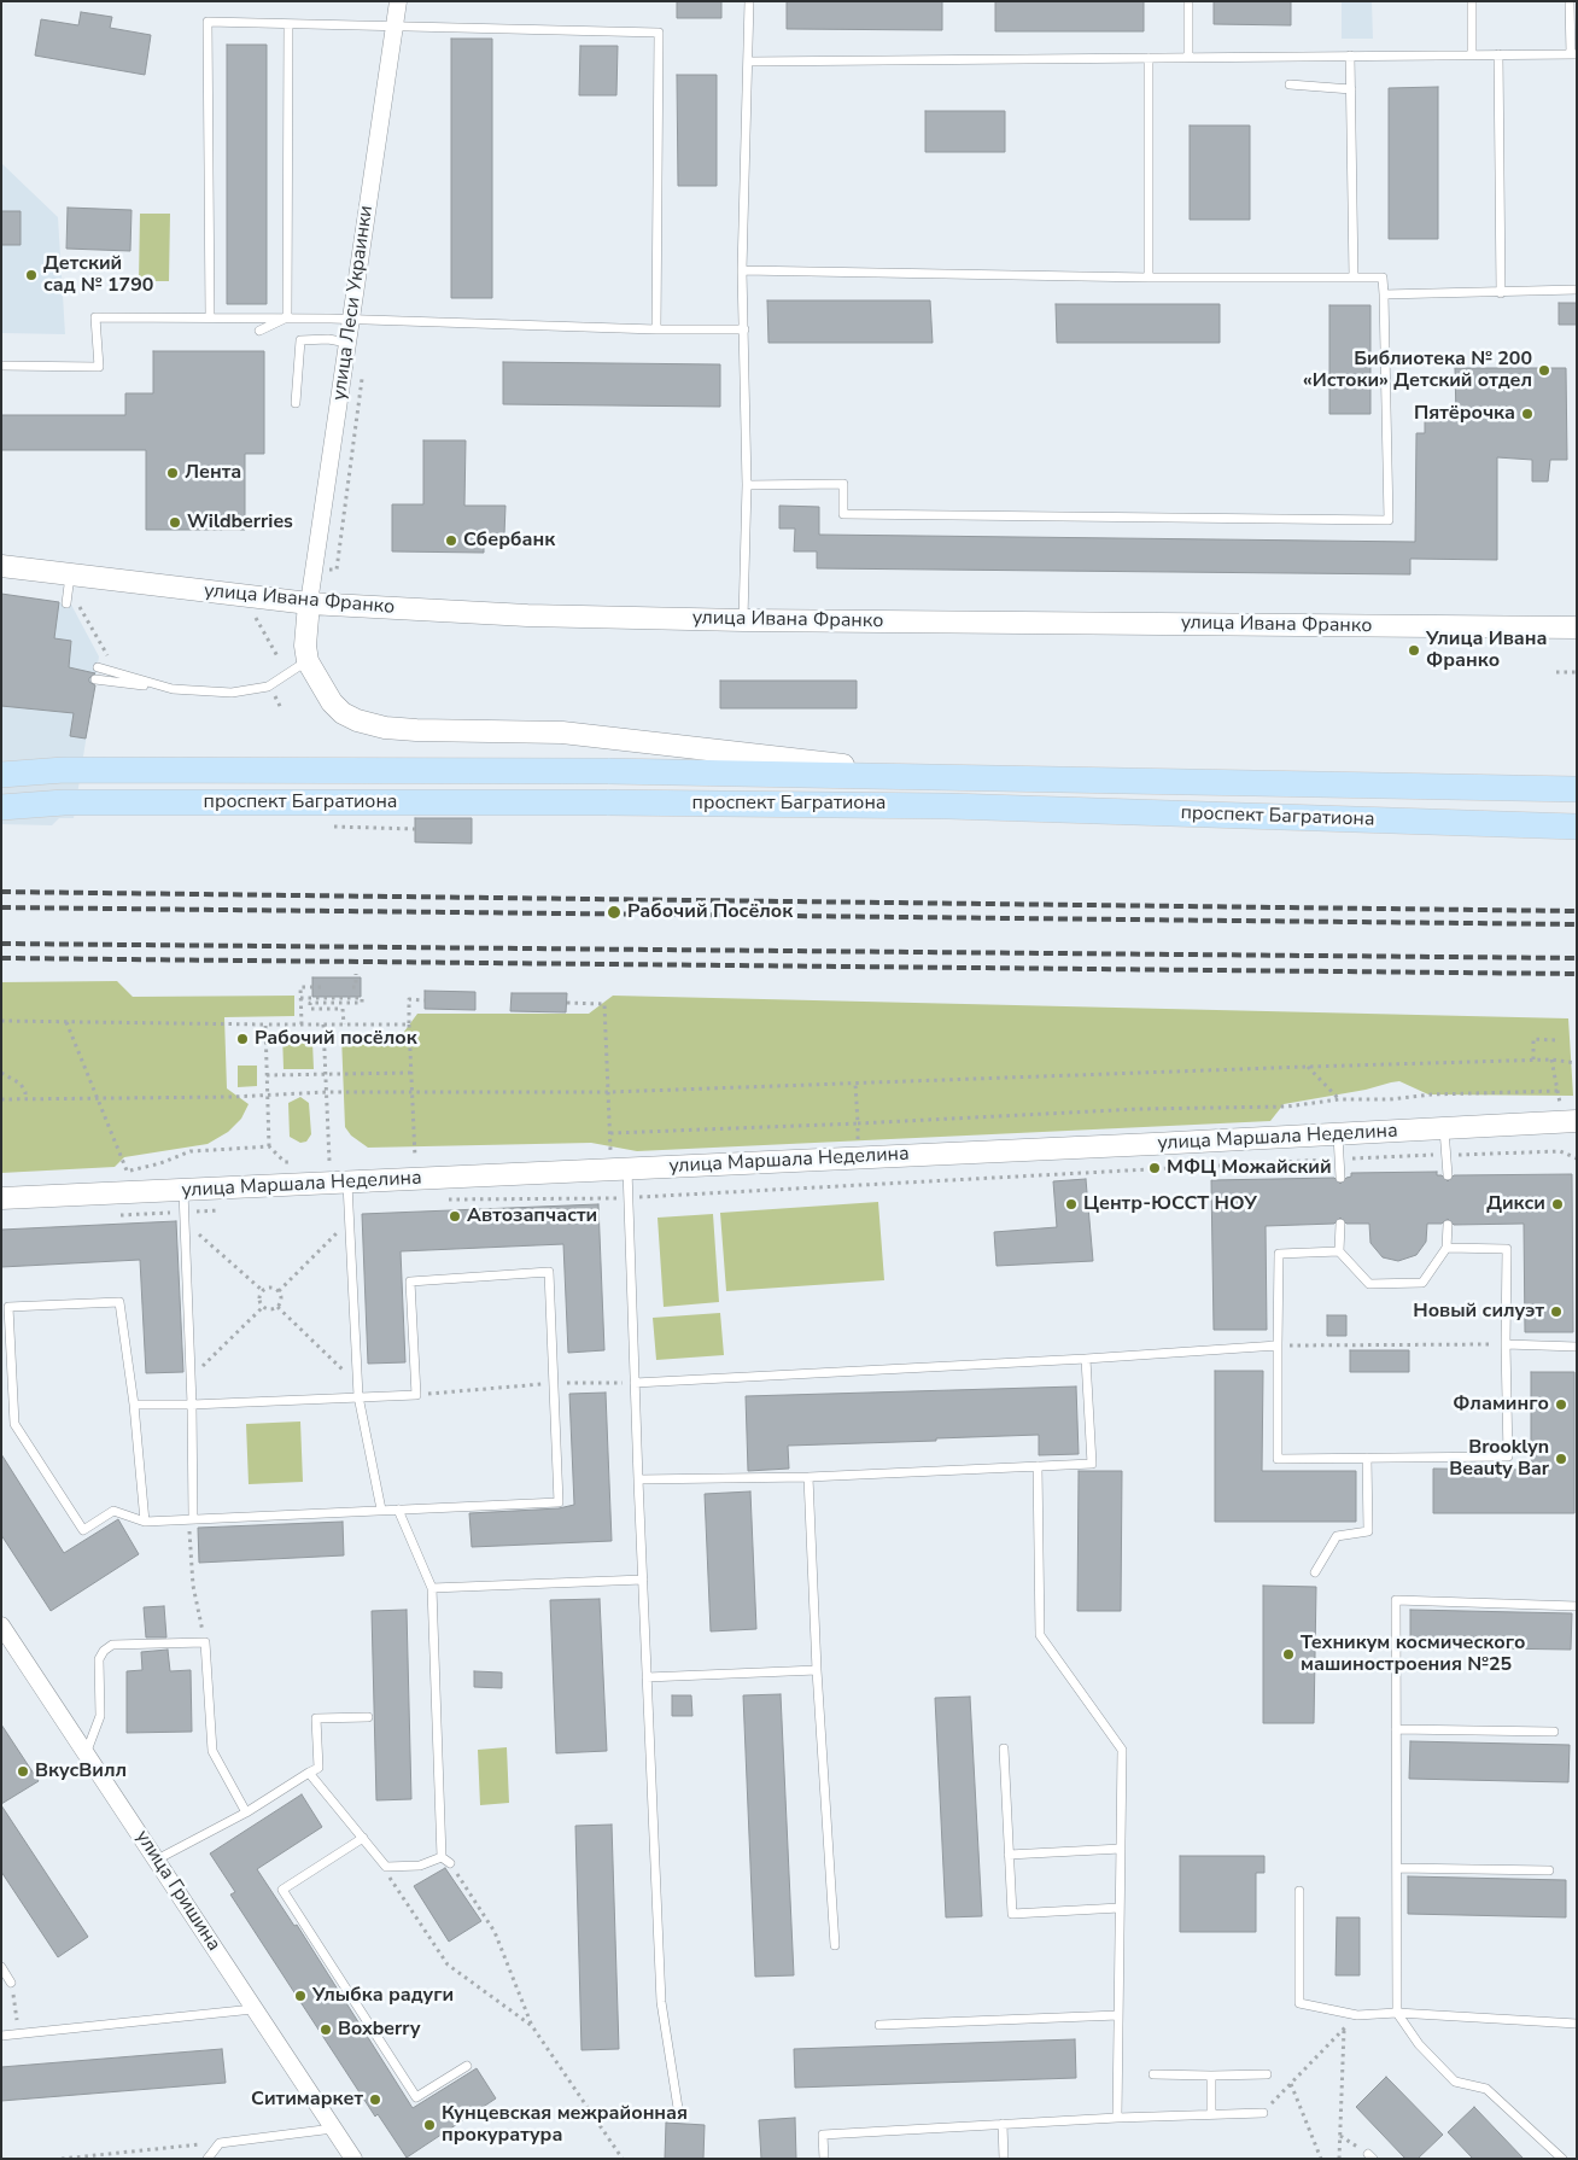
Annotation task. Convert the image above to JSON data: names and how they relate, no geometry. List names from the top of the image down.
{
  "streets": {
    "main road": ["проспект Багратиона"],
    "street": [
      "улица Леси Украинки",
      "улица Ивана Франко",
      "улица Маршала Неделина",
      "улица Гришина"
    ]
  },
  "crossings": [
    ["улица Леси Украинки", "улица Ивана Франко"]
  ],
  "places": [
    "Детский сад № 1790",
    "Библиотека № 200 «Истоки» Детский отдел",
    "Пятёрочка",
    "Лента",
    "Wildberries",
    "Сбербанк",
    "Улица Ивана Франко",
    "Рабочий Посёлок",
    "Рабочий посёлок",
    "МФЦ Можайский",
    "Центр-ЮССТ НОУ",
    "Дикси",
    "Автозапчасти",
    "Новый силуэт",
    "Фламинго",
    "Brooklyn Beauty Bar",
    "Техникум космического машиностроения №25",
    "ВкусВилл",
    "Улыбка радуги",
    "Boxberry",
    "Ситимаркет",
    "Кунцевская межрайонная прокуратура"
  ]
}
